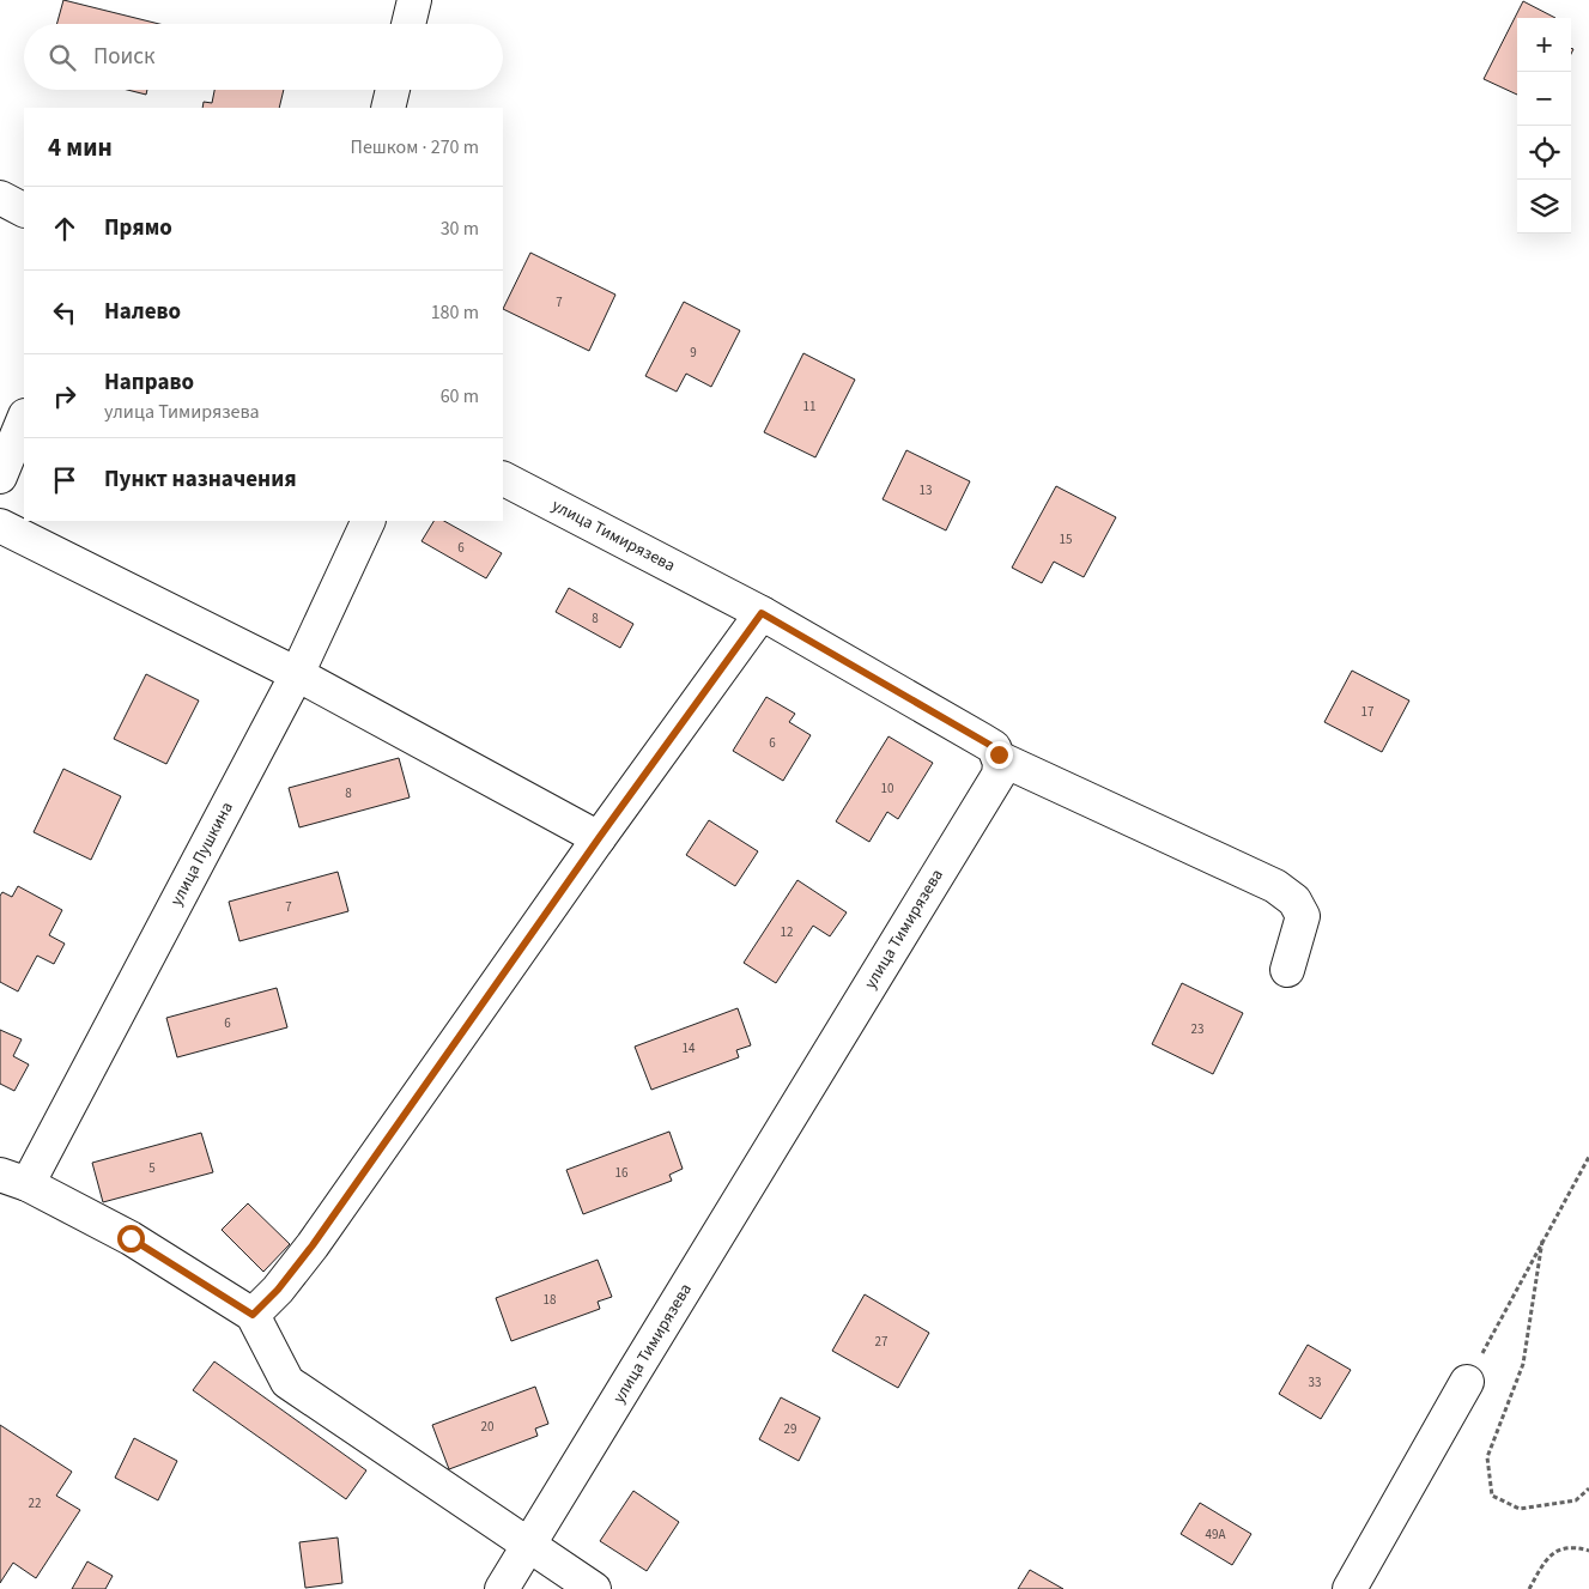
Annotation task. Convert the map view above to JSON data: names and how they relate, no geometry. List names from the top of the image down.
{
  "streets": {
    "street": ["улица Тимирязева", "улица Пушкина"]
  },
  "house_numbers": [
    "7",
    "9",
    "11",
    "13",
    "15",
    "6",
    "8",
    "17",
    "6",
    "10",
    "8",
    "7",
    "12",
    "6",
    "23",
    "14",
    "5",
    "16",
    "18",
    "27",
    "33",
    "20",
    "29",
    "22",
    "49А"
  ],
  "page": {
    "map_buttons": ["+", "−"],
    "search": "Поиск",
    "heading": ["4 мин", "Пешком · 270 m"],
    "list": [
      ["Прямо", "30 m"],
      ["Налево", "180 m"],
      ["Направо", "улица Тимирязева", "60 m"],
      "Пункт назначения"
    ]
  }
}
